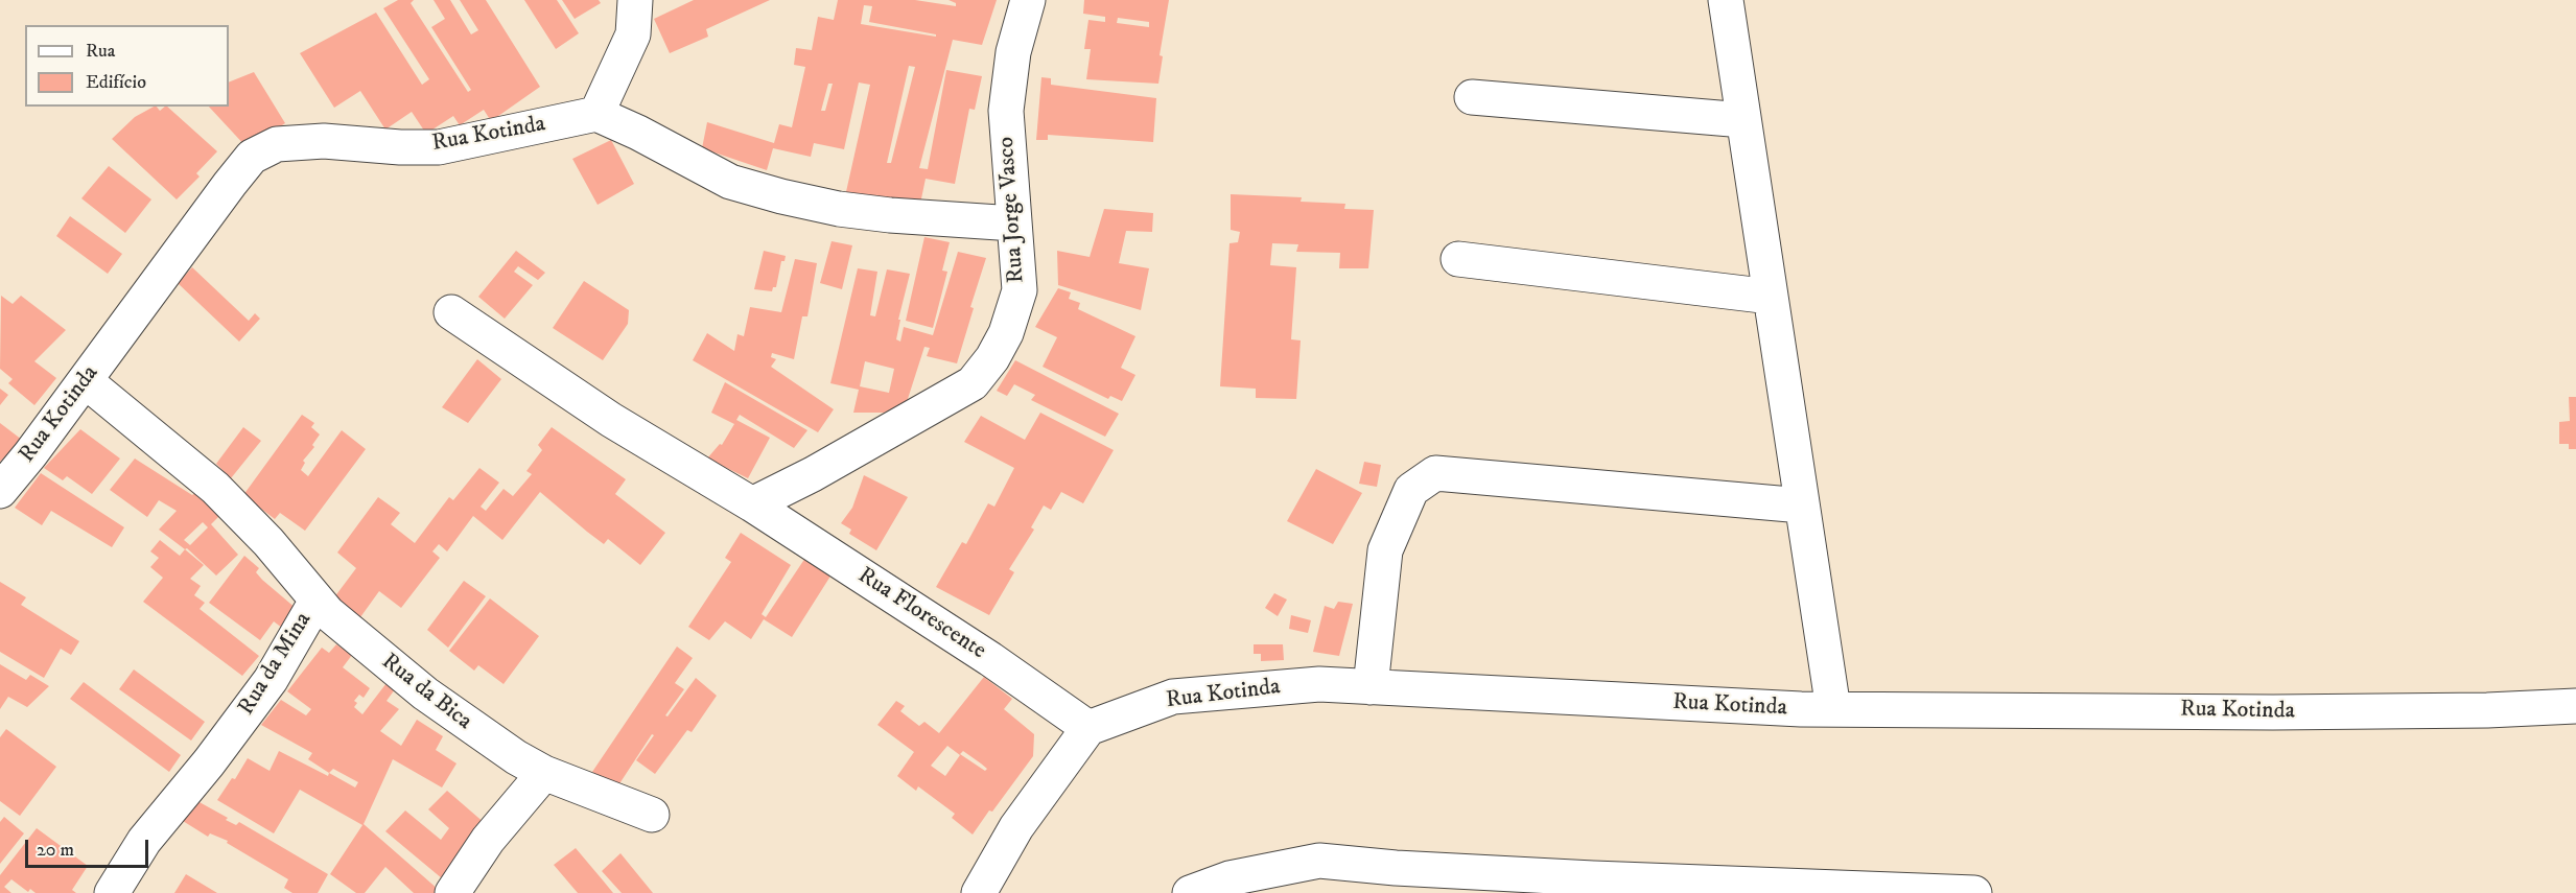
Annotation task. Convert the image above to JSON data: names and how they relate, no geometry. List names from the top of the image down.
{
  "streets": {
    "street": [
      "Rua Kotinda",
      "Rua Jorge Vasco",
      "Rua Florescente",
      "Rua da Mina",
      "Rua da Bica"
    ]
  },
  "crossings": [
    ["Rua Kotinda", "Rua Florescente"],
    ["Rua Kotinda", "Rua da Mina"],
    ["Rua Jorge Vasco", "Rua Florescente"],
    ["Rua da Mina", "Rua da Bica"]
  ],
  "legend": ["Rua", "Edifício"],
  "scale_bar": "20 m"
}
